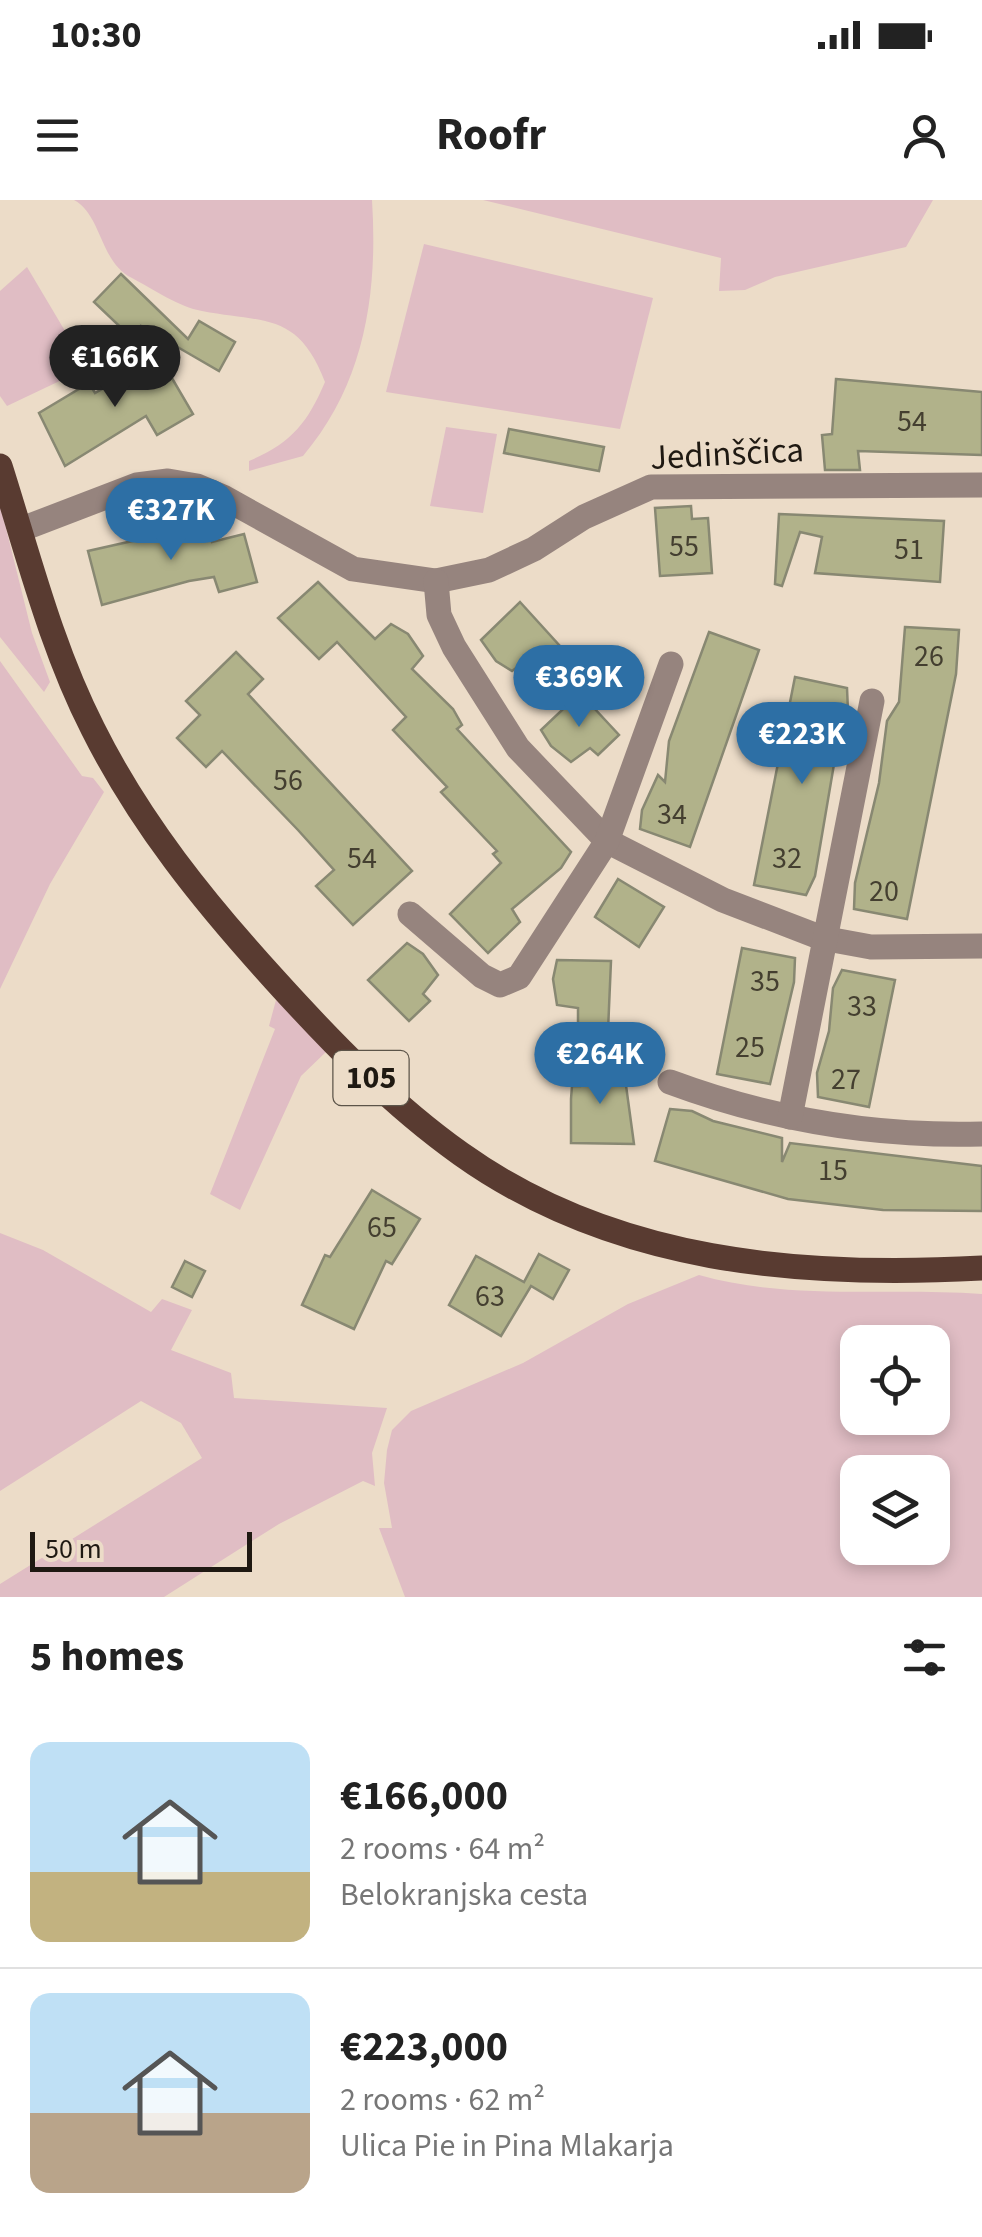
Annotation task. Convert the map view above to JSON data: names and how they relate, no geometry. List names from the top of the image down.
{
  "streets": {
    "main road": ["105"],
    "street": ["Jedinščica"]
  },
  "crossings": [
    ["Jedinščica", "105"]
  ],
  "house_numbers": [
    "54",
    "55",
    "51",
    "26",
    "56",
    "34",
    "54",
    "32",
    "20",
    "35",
    "33",
    "25",
    "27",
    "15",
    "65",
    "63"
  ],
  "scale_bar": "50 m",
  "page": {
    "status": "10:30",
    "header": "Roofr",
    "price": [
      "€166K",
      "€327K",
      "€369K",
      "€223K",
      "€264K"
    ],
    "scale": "50 m",
    "heading": "5 homes",
    "list": [
      {
        "name": "€166,000",
        "note": "2 rooms · 64 m² · Belokranjska cesta"
      },
      {
        "name": "€223,000",
        "note": "2 rooms · 62 m² · Ulica Pie in Pina Mlakarja"
      }
    ]
  }
}
